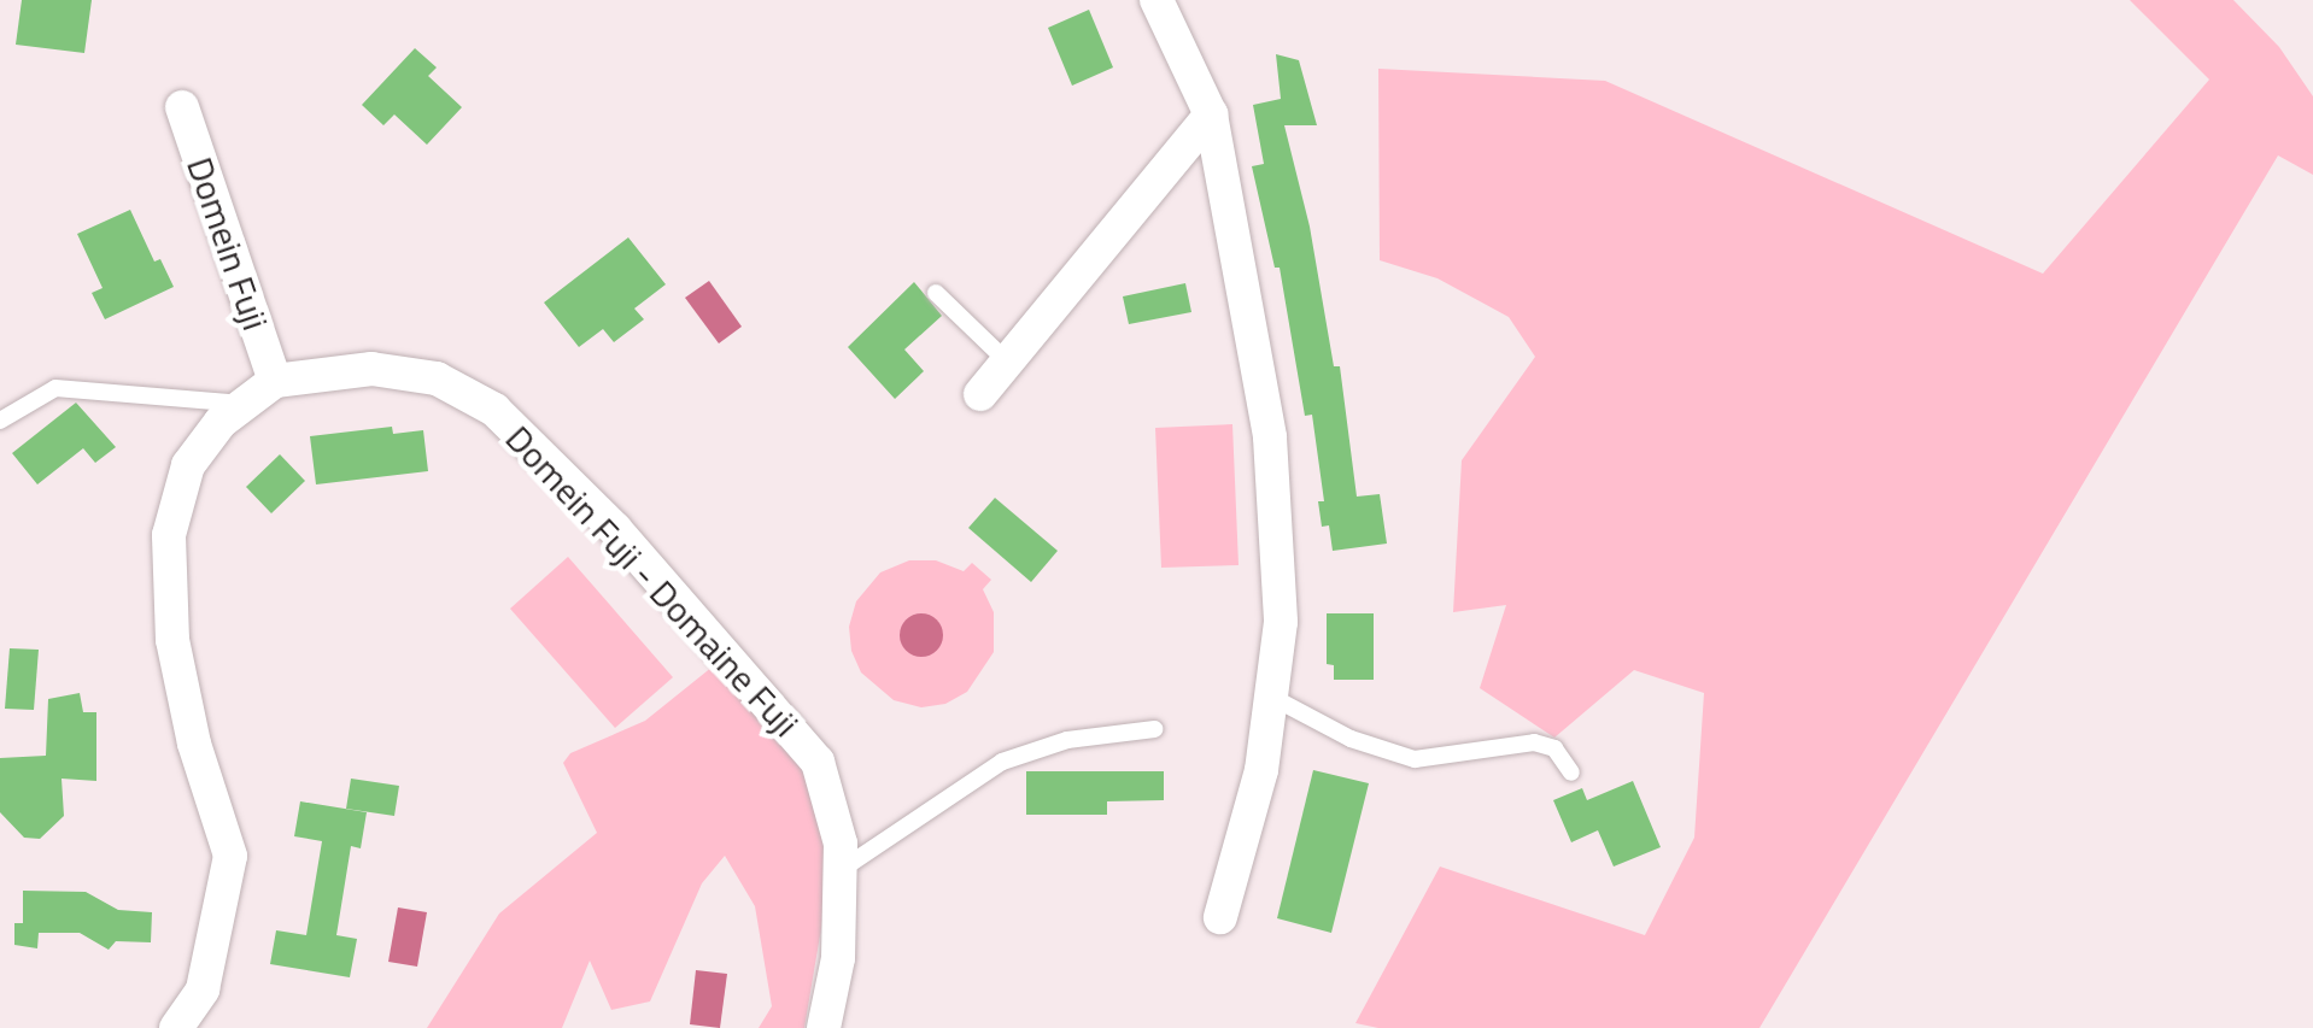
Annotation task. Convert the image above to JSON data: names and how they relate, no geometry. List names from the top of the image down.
{
  "streets": {
    "street": ["Domein Fuji", "Domein Fuji - Domaine Fuji"]
  },
  "crossings": [
    ["Domein Fuji", "Domein Fuji - Domaine Fuji"]
  ]
}
